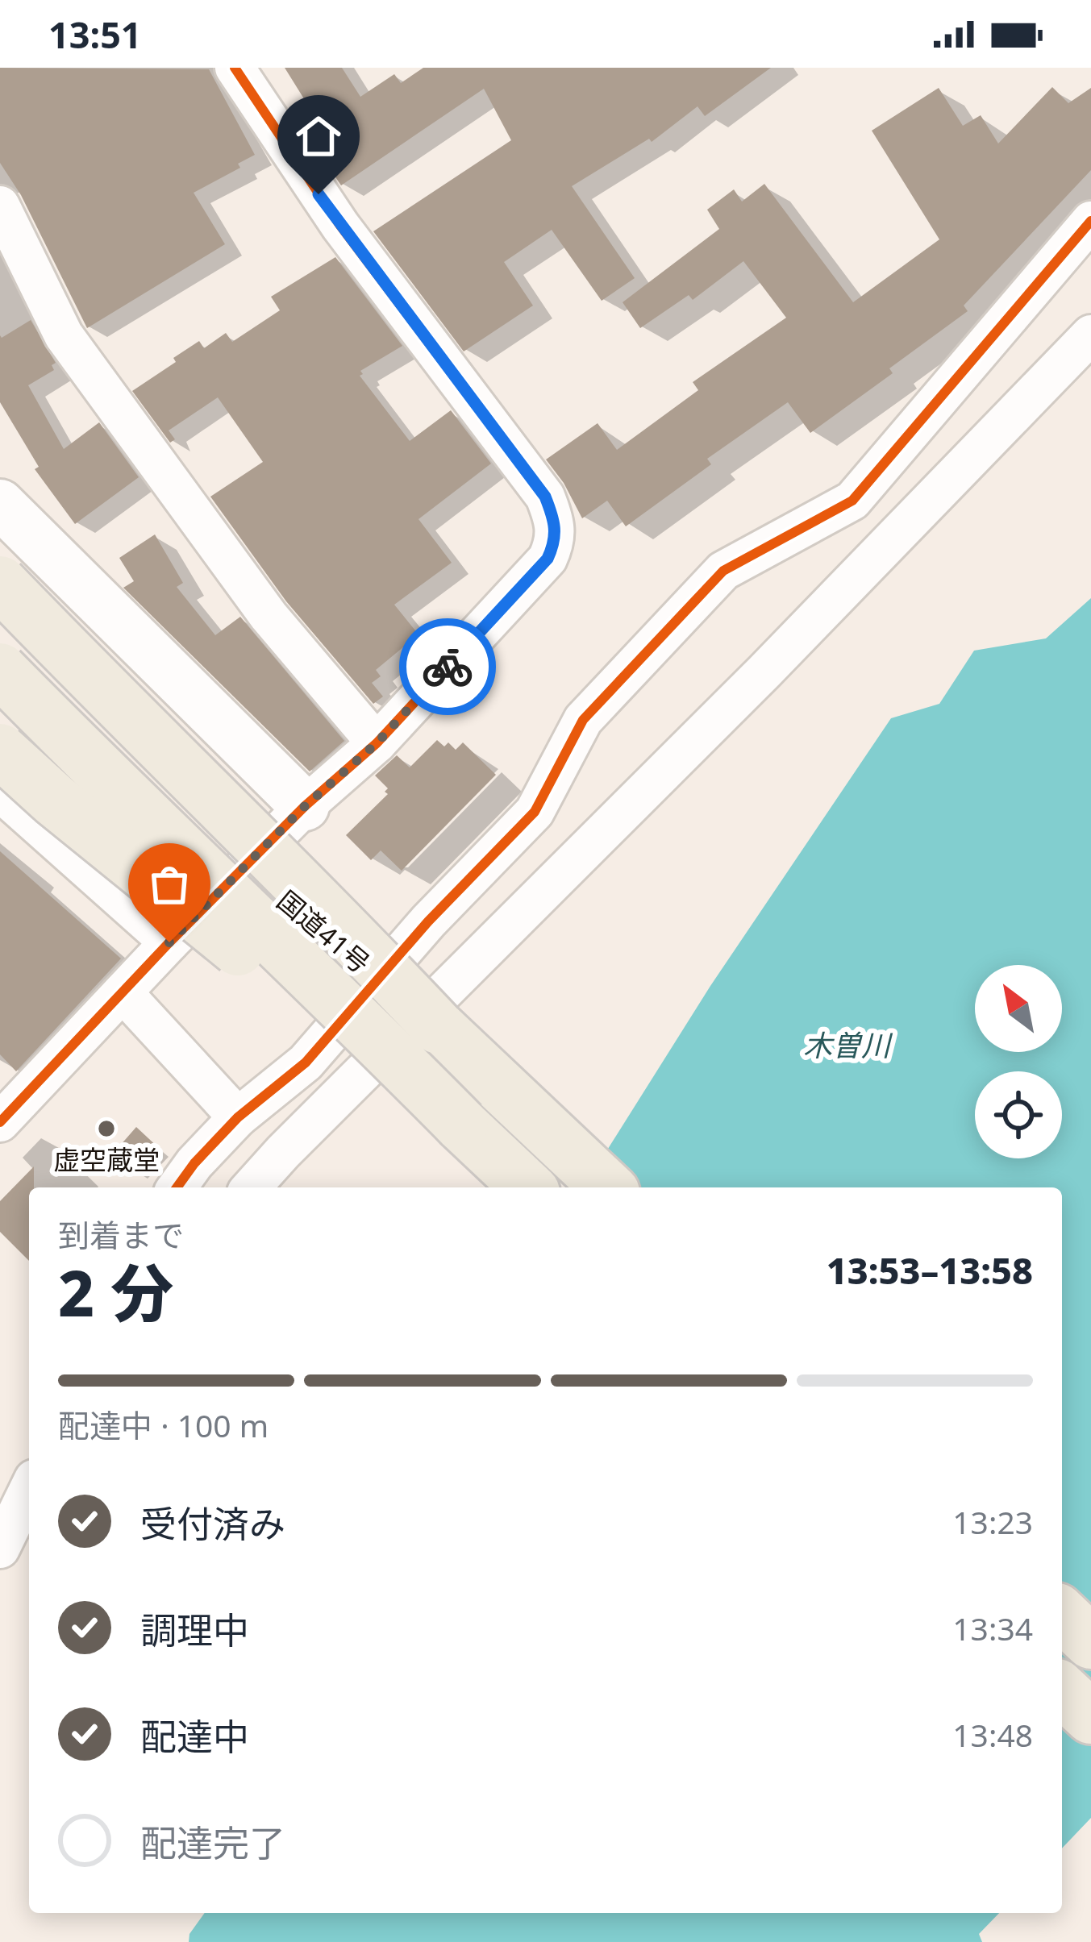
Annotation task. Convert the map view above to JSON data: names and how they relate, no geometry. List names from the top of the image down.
{
  "streets": {
    "highway": ["国道41号"]
  },
  "water": ["木曽川"],
  "places": ["虚空蔵堂"],
  "north": "top left",
  "page": {
    "status": "13:51",
    "heading": ["2 分", "到着まで", "13:53–13:58"],
    "bar": "配達中 · 100 m",
    "list": [
      ["受付済み", "13:23"],
      ["調理中", "13:34"],
      ["配達中", "13:48"],
      "配達完了"
    ]
  }
}
